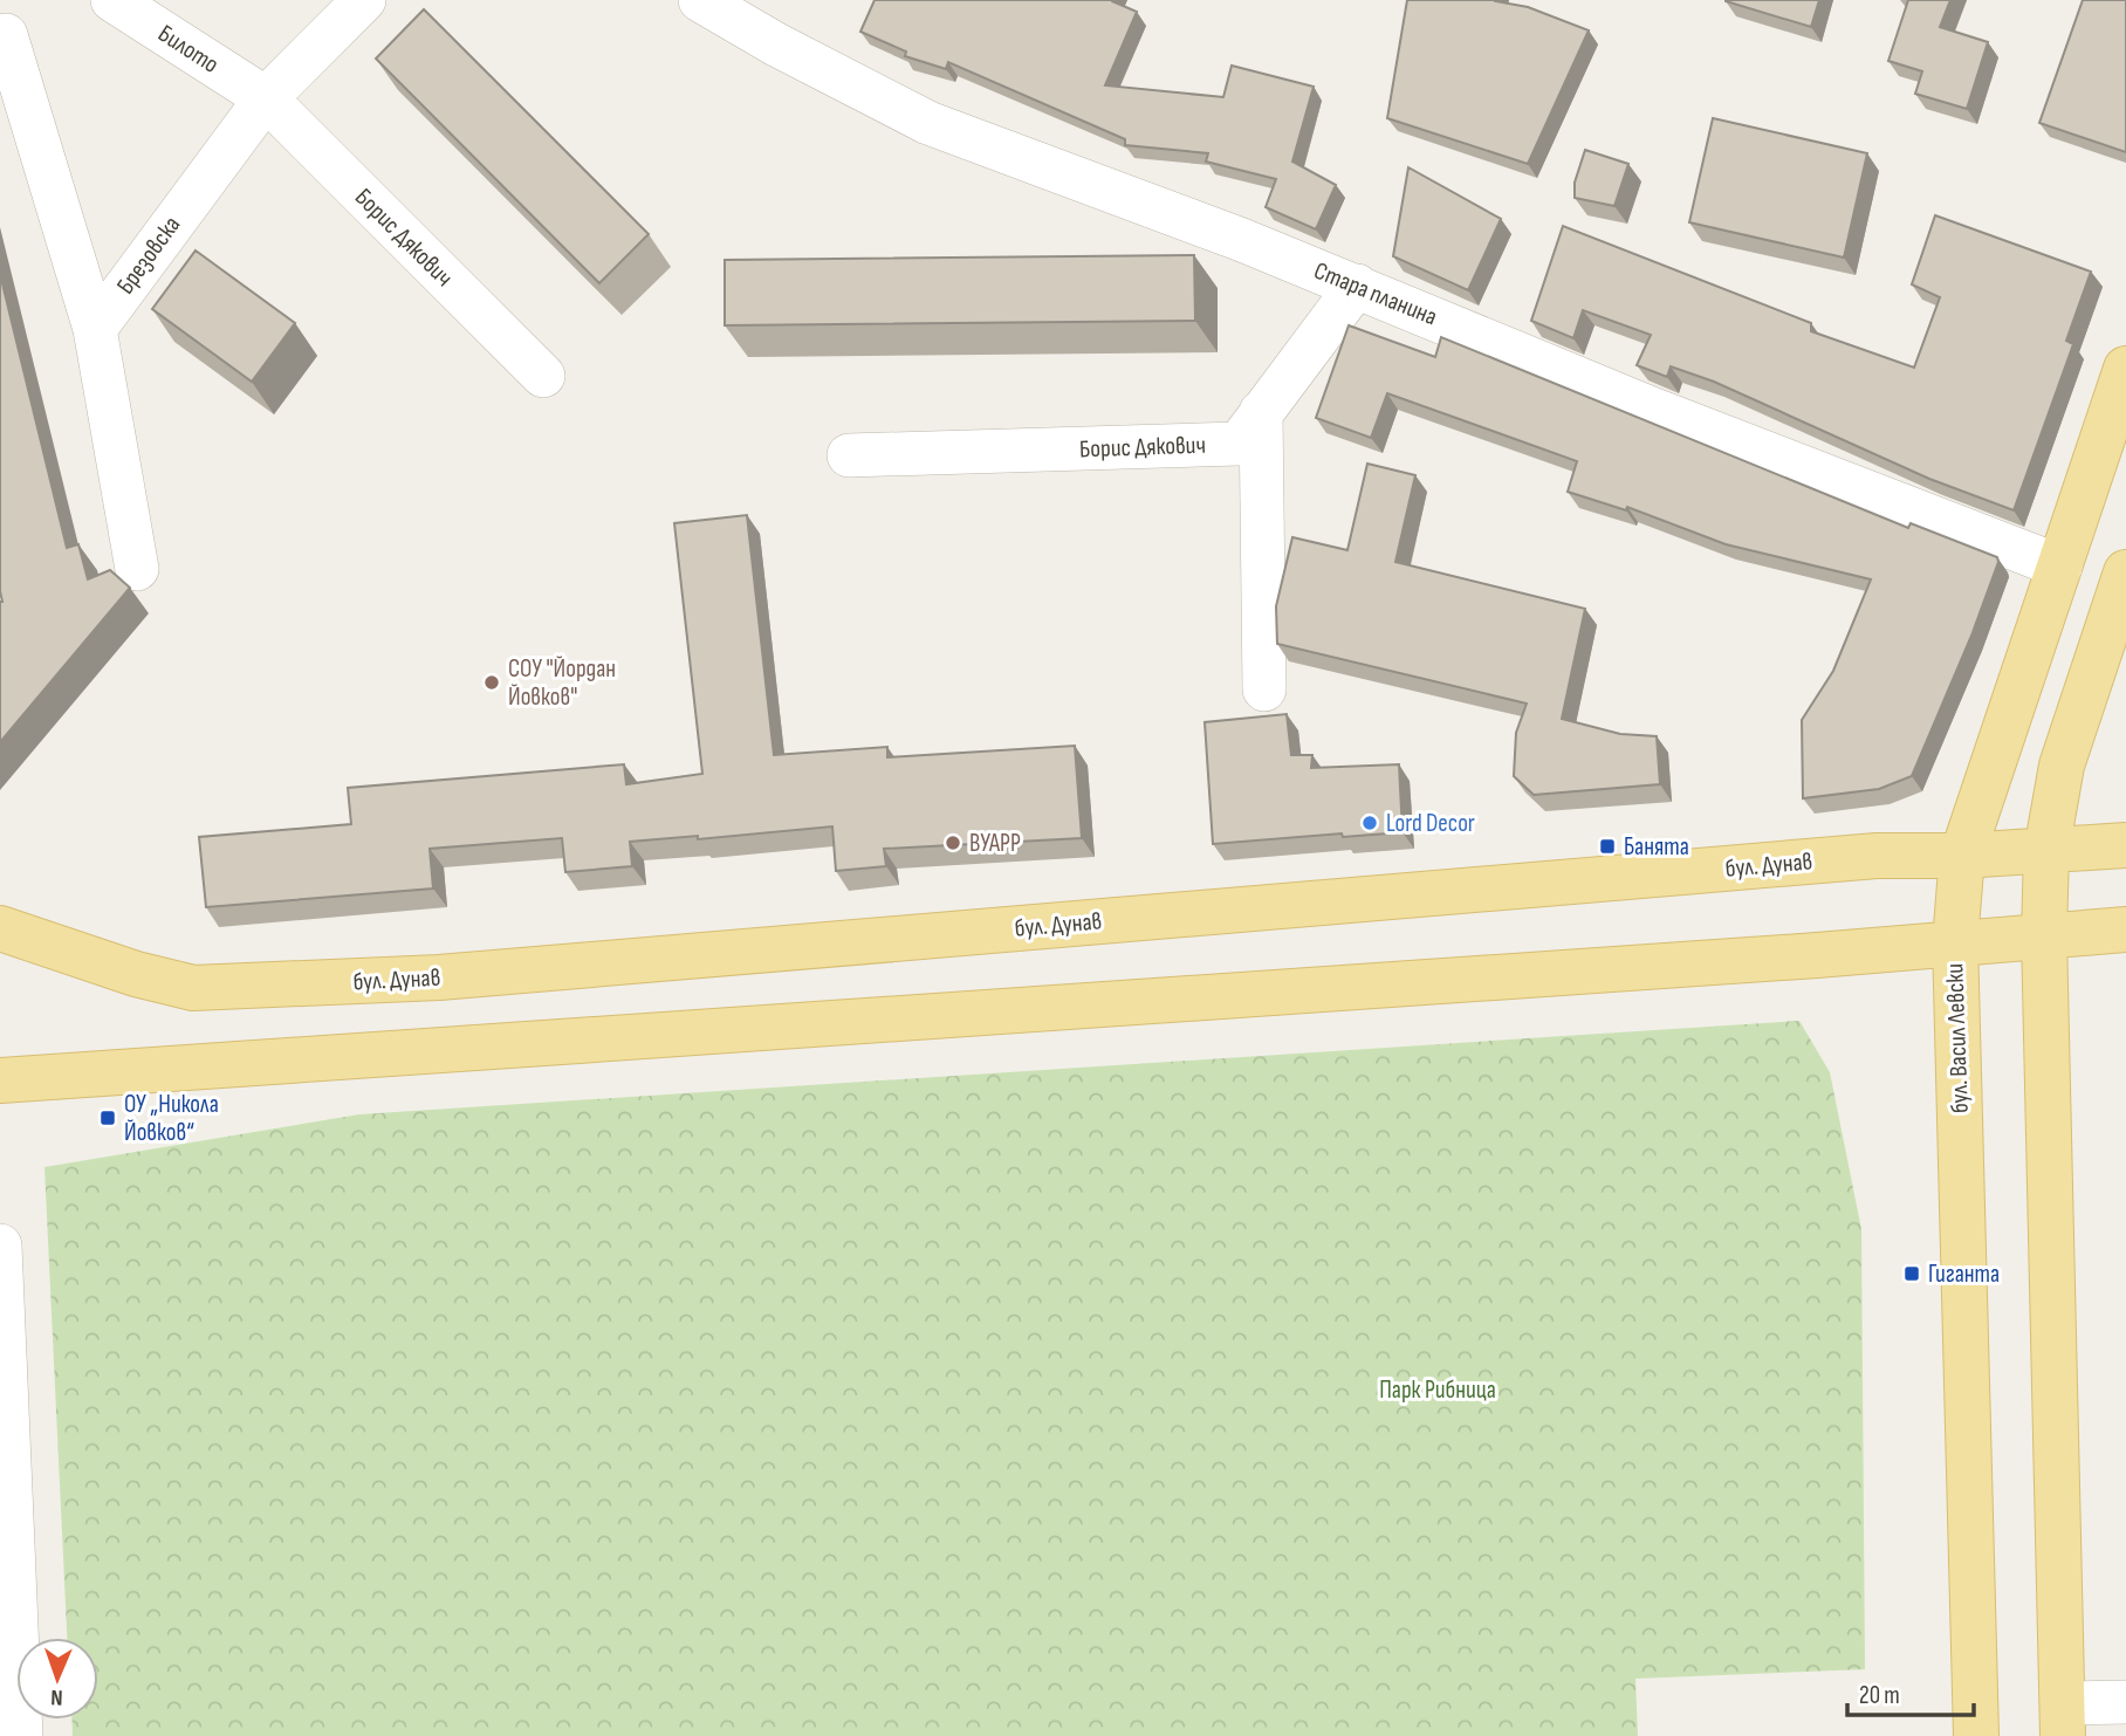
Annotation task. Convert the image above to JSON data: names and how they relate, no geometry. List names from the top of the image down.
{
  "streets": {
    "main road": ["бул. Дунав", "бул. Васил Левски"],
    "street": [
      "Билото",
      "Борис Дякович",
      "Брезовска",
      "Стара планина"
    ]
  },
  "crossings": [
    ["Билото", "Борис Дякович"],
    ["Билото", "Брезовска"],
    ["Борис Дякович", "Брезовска"],
    ["Борис Дякович", "Стара планина"],
    ["Стара планина", "бул. Васил Левски"],
    ["бул. Дунав", "бул. Васил Левски"]
  ],
  "parks": ["Парк Рибница"],
  "places": {
    "other": ["СОУ \"Йордан Йовков\"", "Lord Decor", "ВУАРР"],
    "transit": ["Банята", "ОУ „Никола Йовков“", "Гиганта"]
  },
  "scale_bar": "20 m",
  "north": "bottom"
}
